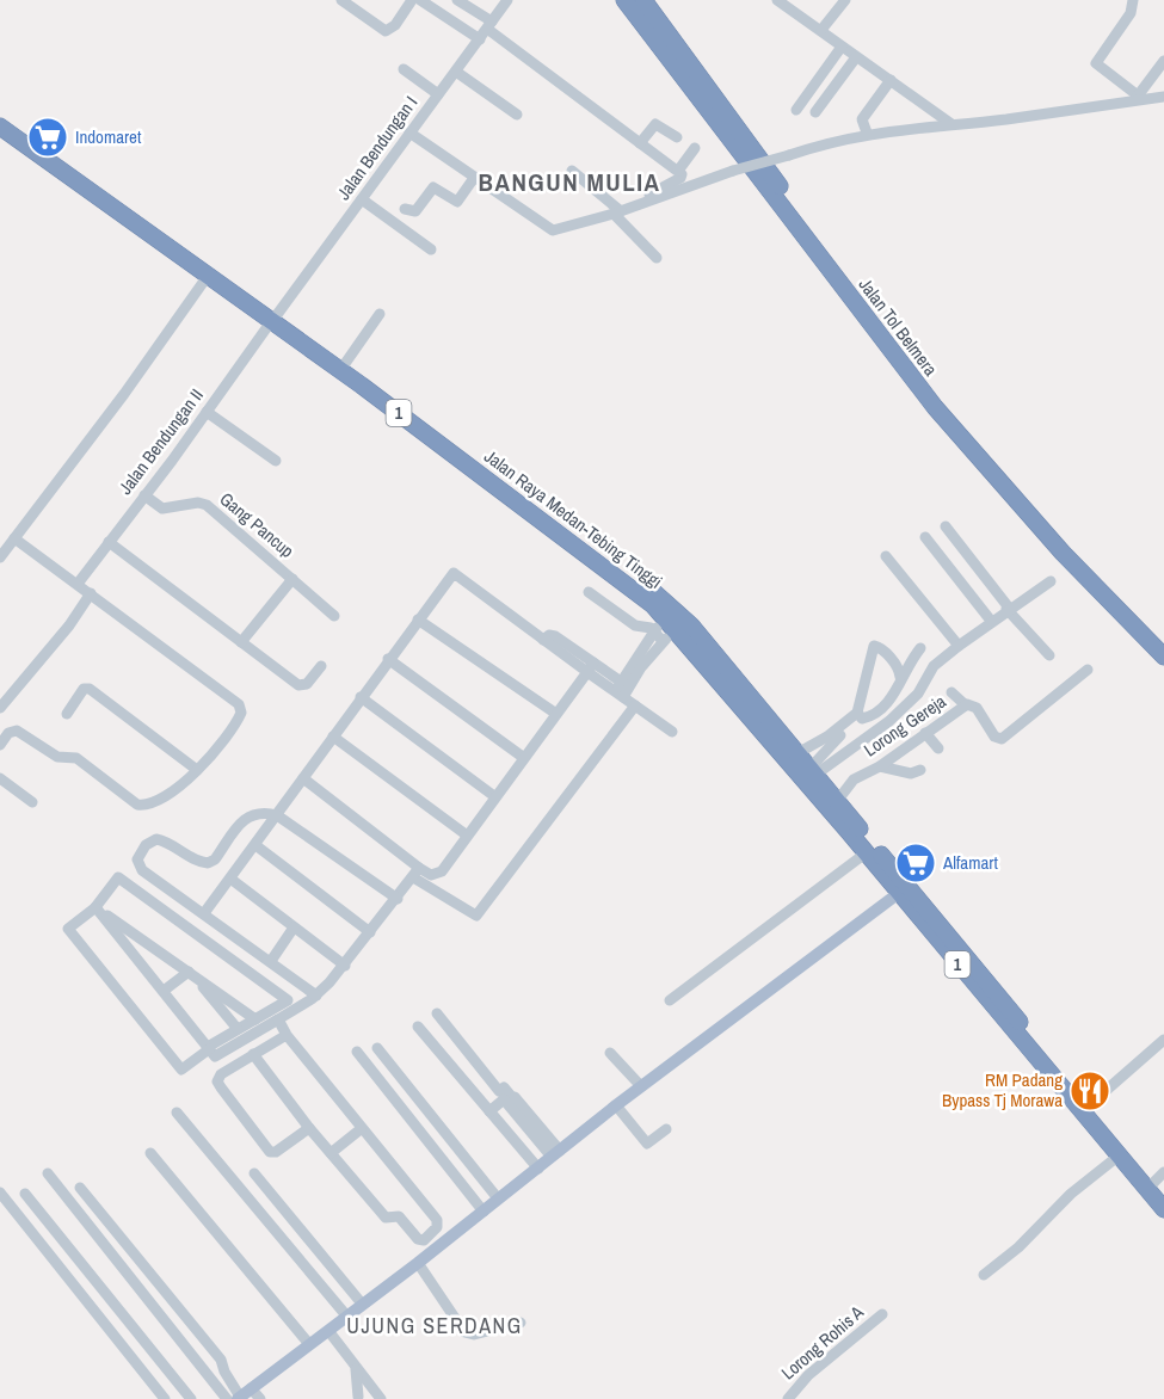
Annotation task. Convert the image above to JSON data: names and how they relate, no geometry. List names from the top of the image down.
{
  "streets": {
    "highway": ["Jalan Tol Belmera", "1", "Jalan Raya Medan-Tebing Tinggi"],
    "street": [
      "Jalan Bendungan I",
      "Jalan Bendungan II",
      "Gang Pancup",
      "Lorong Gereja",
      "Lorong Rohis A"
    ]
  },
  "crossings": [
    ["Jalan Bendungan I", "Jalan Bendungan II"],
    ["Jalan Bendungan I", "Jalan Raya Medan-Tebing Tinggi"],
    ["Jalan Bendungan II", "Jalan Raya Medan-Tebing Tinggi"],
    ["Jalan Bendungan II", "Gang Pancup"],
    ["Jalan Raya Medan-Tebing Tinggi", "Lorong Gereja"]
  ],
  "districts": ["BANGUN MULIA", "UJUNG SERDANG"],
  "places": {
    "supermarket": ["Indomaret", "Alfamart"],
    "restaurant": ["RM Padang Bypass Tj Morawa"]
  }
}
